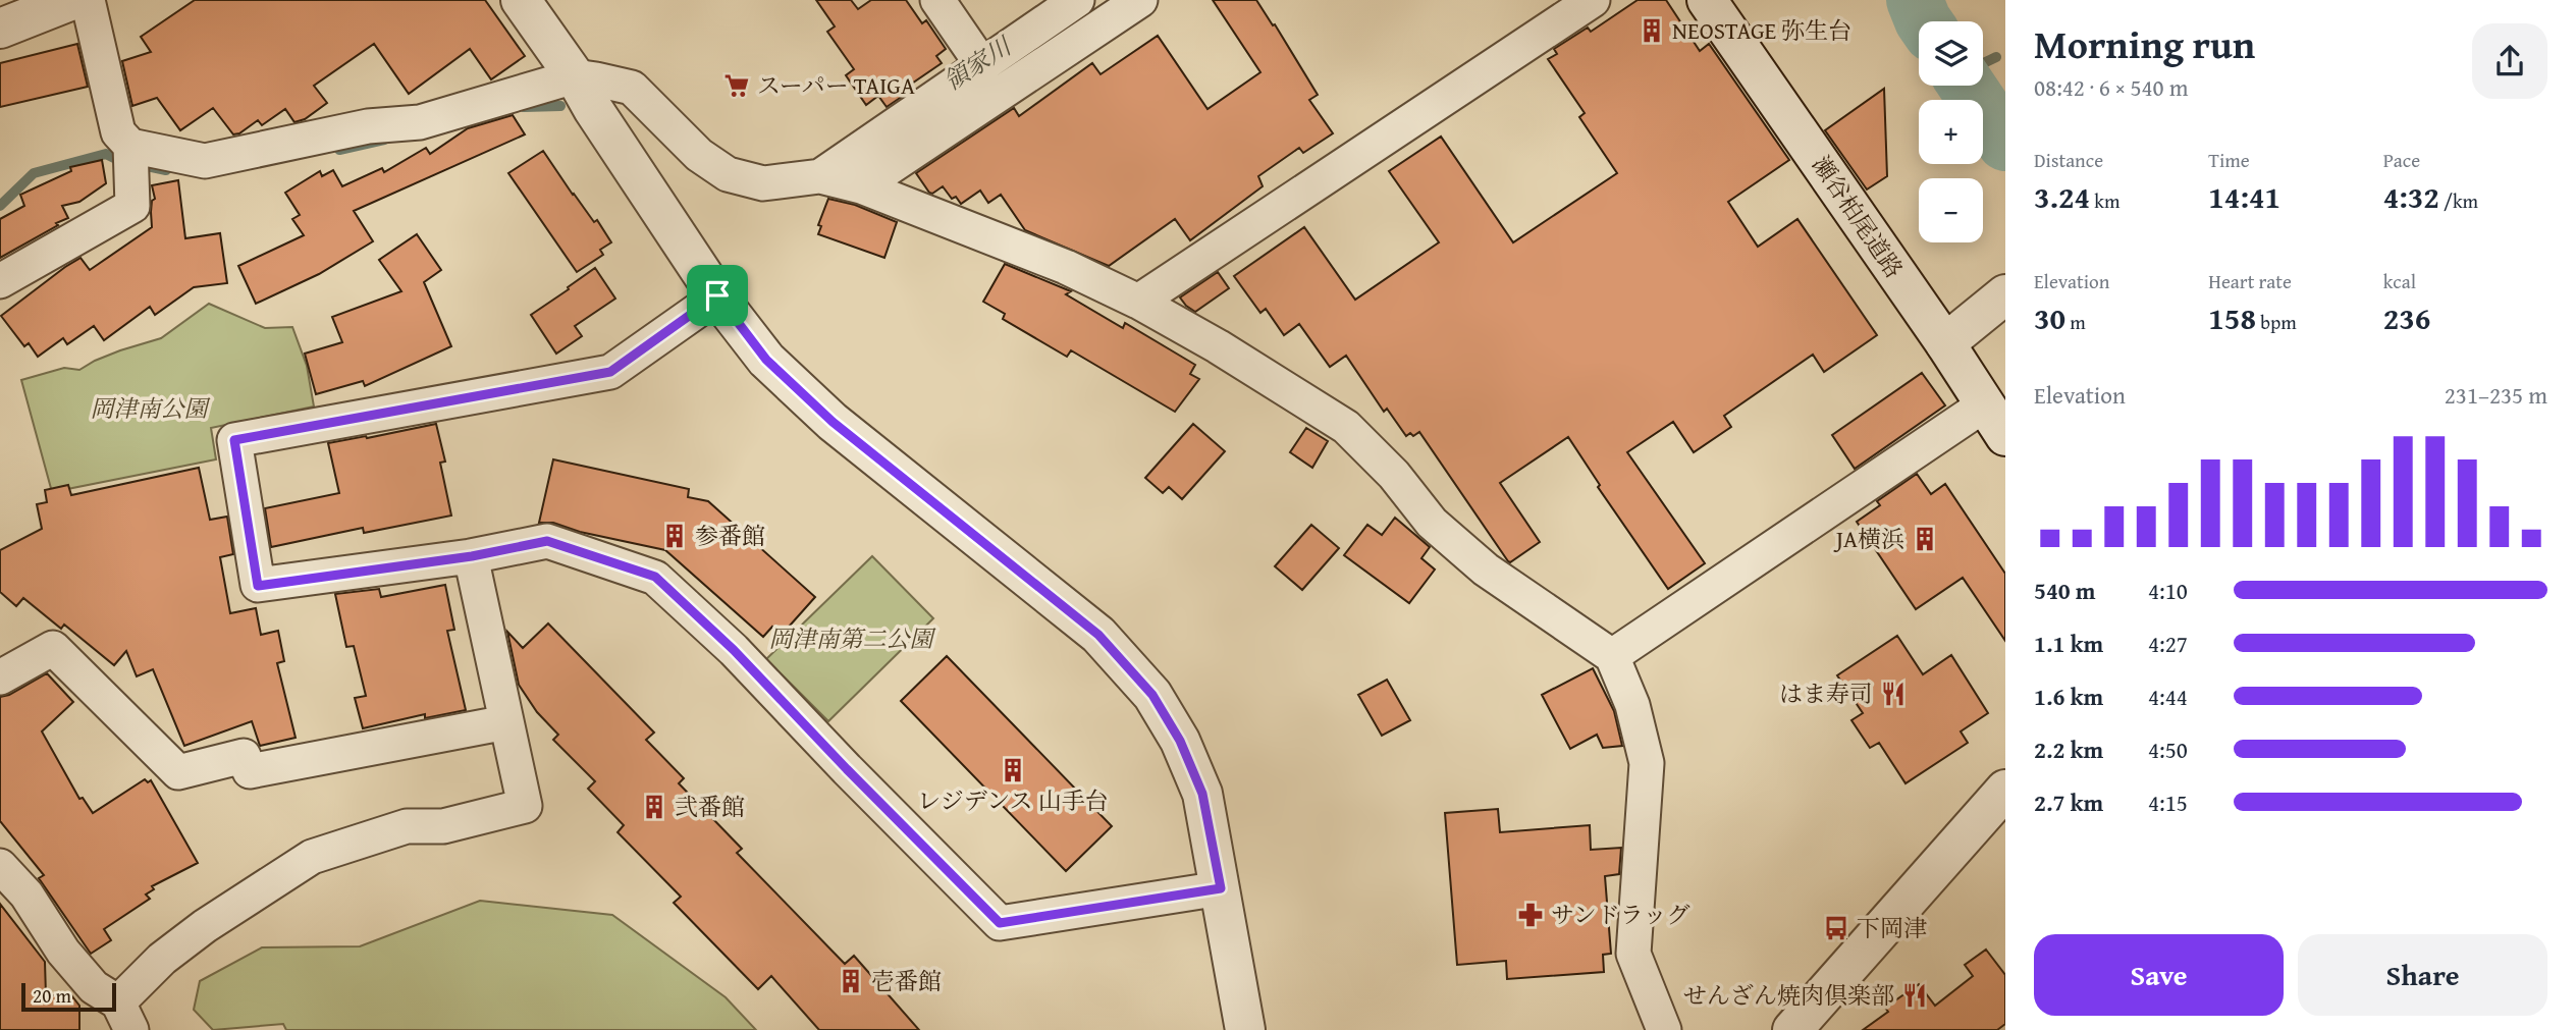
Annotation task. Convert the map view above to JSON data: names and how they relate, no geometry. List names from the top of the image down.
{
  "streets": {
    "street": ["瀬谷柏尾道路"]
  },
  "water": ["領家川"],
  "parks": ["岡津南公園", "岡津南第二公園"],
  "places": {
    "building": [
      "NEOSTAGE 弥生台",
      "参番館",
      "JA横浜",
      "レジデンス 山手台",
      "弐番館",
      "壱番館"
    ],
    "supermarket": ["スーパー TAIGA"],
    "restaurant": ["はま寿司", "せんざん焼肉倶楽部"],
    "pharmacy": ["サンドラッグ"],
    "bus stop": ["下岡津"]
  },
  "scale_bar": "20 m",
  "page": {
    "heading": ["Morning run", "08:42 · 6 × 540 m"],
    "map_buttons": ["+", "−"],
    "stats": [
      ["Distance", "3.24 km"],
      ["Time", "14:41"],
      ["Pace", "4:32 /km"],
      ["Elevation", "30 m"],
      ["Heart rate", "158 bpm"],
      ["kcal", "236"]
    ],
    "chart": ["Elevation", "231–235 m"],
    "list": [
      {
        "name": "540 m",
        "note": "4:10"
      },
      {
        "name": "1.1 km",
        "note": "4:27"
      },
      {
        "name": "1.6 km",
        "note": "4:44"
      },
      {
        "name": "2.2 km",
        "note": "4:50"
      },
      {
        "name": "2.7 km",
        "note": "4:15"
      }
    ],
    "buttons": ["Save", "Share"],
    "scale": "20 m"
  }
}
